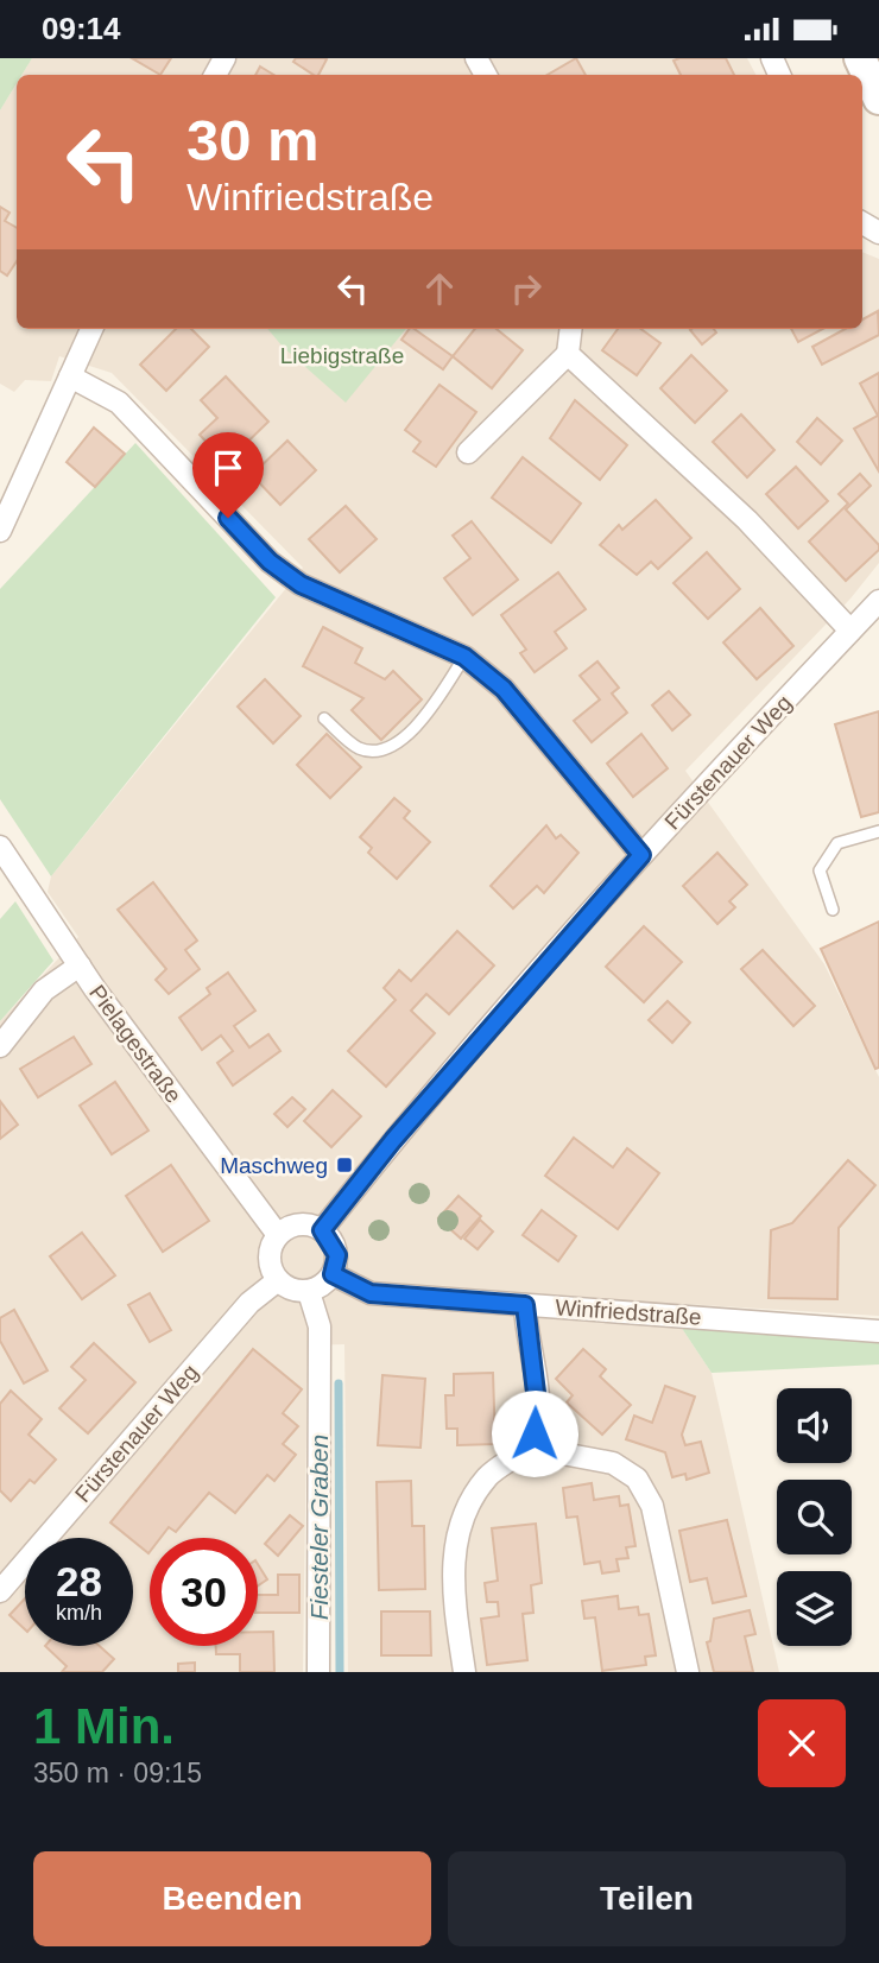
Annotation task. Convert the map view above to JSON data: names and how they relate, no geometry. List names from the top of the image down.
{
  "streets": {
    "street": ["Fürstenauer Weg", "Pielagestraße", "Winfriedstraße"]
  },
  "crossings": [
    ["Fürstenauer Weg", "Pielagestraße"],
    ["Fürstenauer Weg", "Winfriedstraße"],
    ["Pielagestraße", "Winfriedstraße"]
  ],
  "water": ["Fiesteler Graben"],
  "parks": ["Liebigstraße"],
  "places": {
    "transit": ["Maschweg"]
  },
  "page": {
    "status": "09:14",
    "turn": ["30 m", "Winfriedstraße"],
    "speed": "28 km/h",
    "limit": "30",
    "heading": ["1 Min.", "350 m · 09:15"],
    "buttons": ["Beenden", "Teilen"]
  }
}
